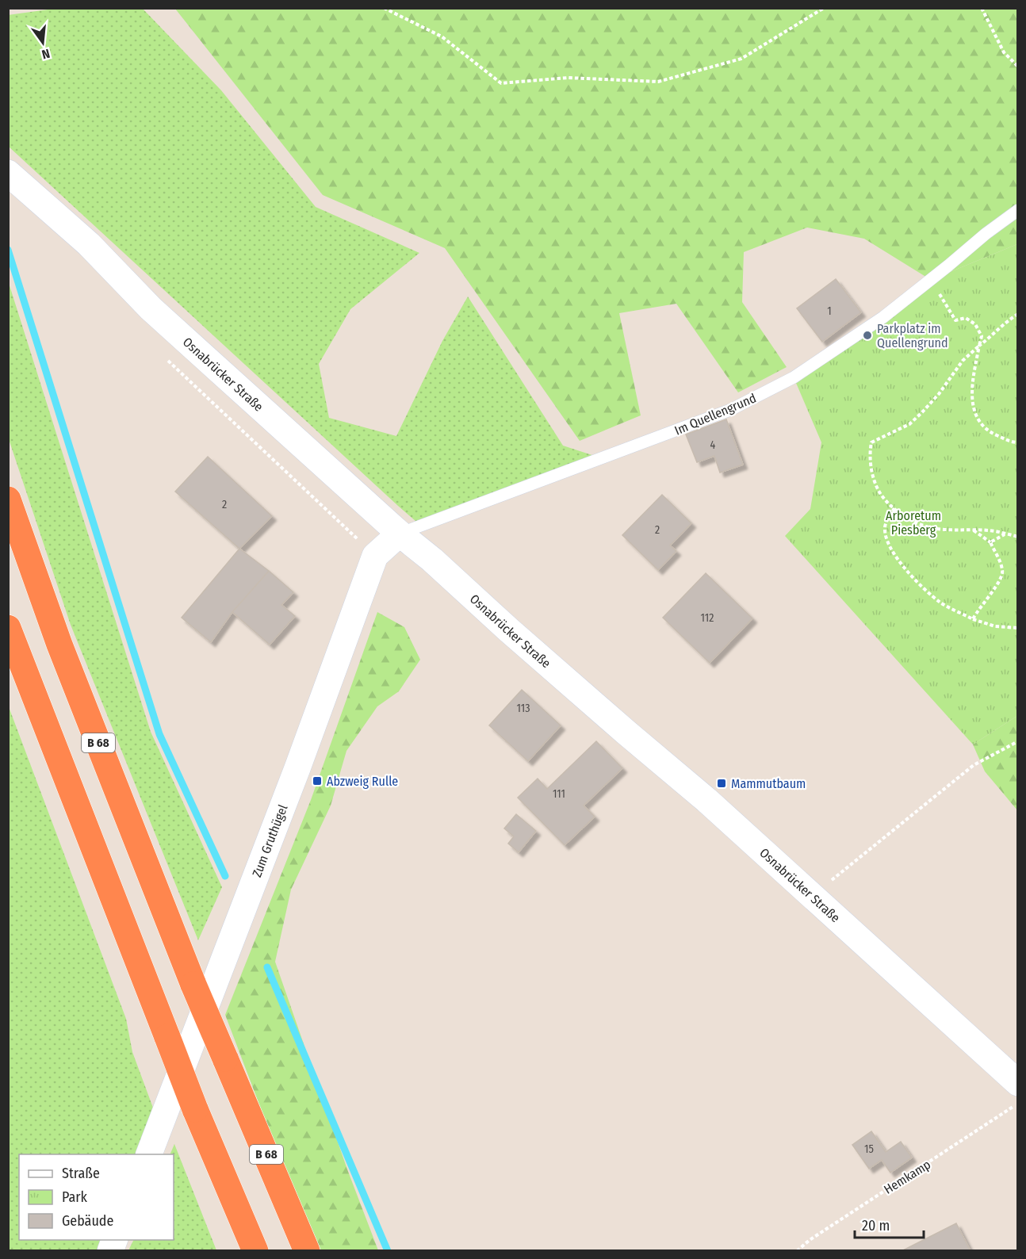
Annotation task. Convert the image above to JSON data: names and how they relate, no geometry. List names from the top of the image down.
{
  "streets": {
    "highway": ["B 68"],
    "street": ["Osnabrücker Straße", "Zum Gruthügel"],
    "lane": ["Im Quellengrund"],
    "path": ["Hemkamp"]
  },
  "crossings": [
    ["Osnabrücker Straße", "Im Quellengrund"],
    ["Osnabrücker Straße", "Zum Gruthügel"],
    ["Im Quellengrund", "Zum Gruthügel"]
  ],
  "parks": ["Arboretum Piesberg"],
  "places": {
    "other": ["Parkplatz im Quellengrund"],
    "transit": ["Abzweig Rulle", "Mammutbaum"]
  },
  "house_numbers": [
    "1",
    "4",
    "2",
    "2",
    "112",
    "113",
    "111",
    "15"
  ],
  "legend": ["Straße", "Park", "Gebäude"],
  "scale_bar": "20 m",
  "north": "bottom"
}
